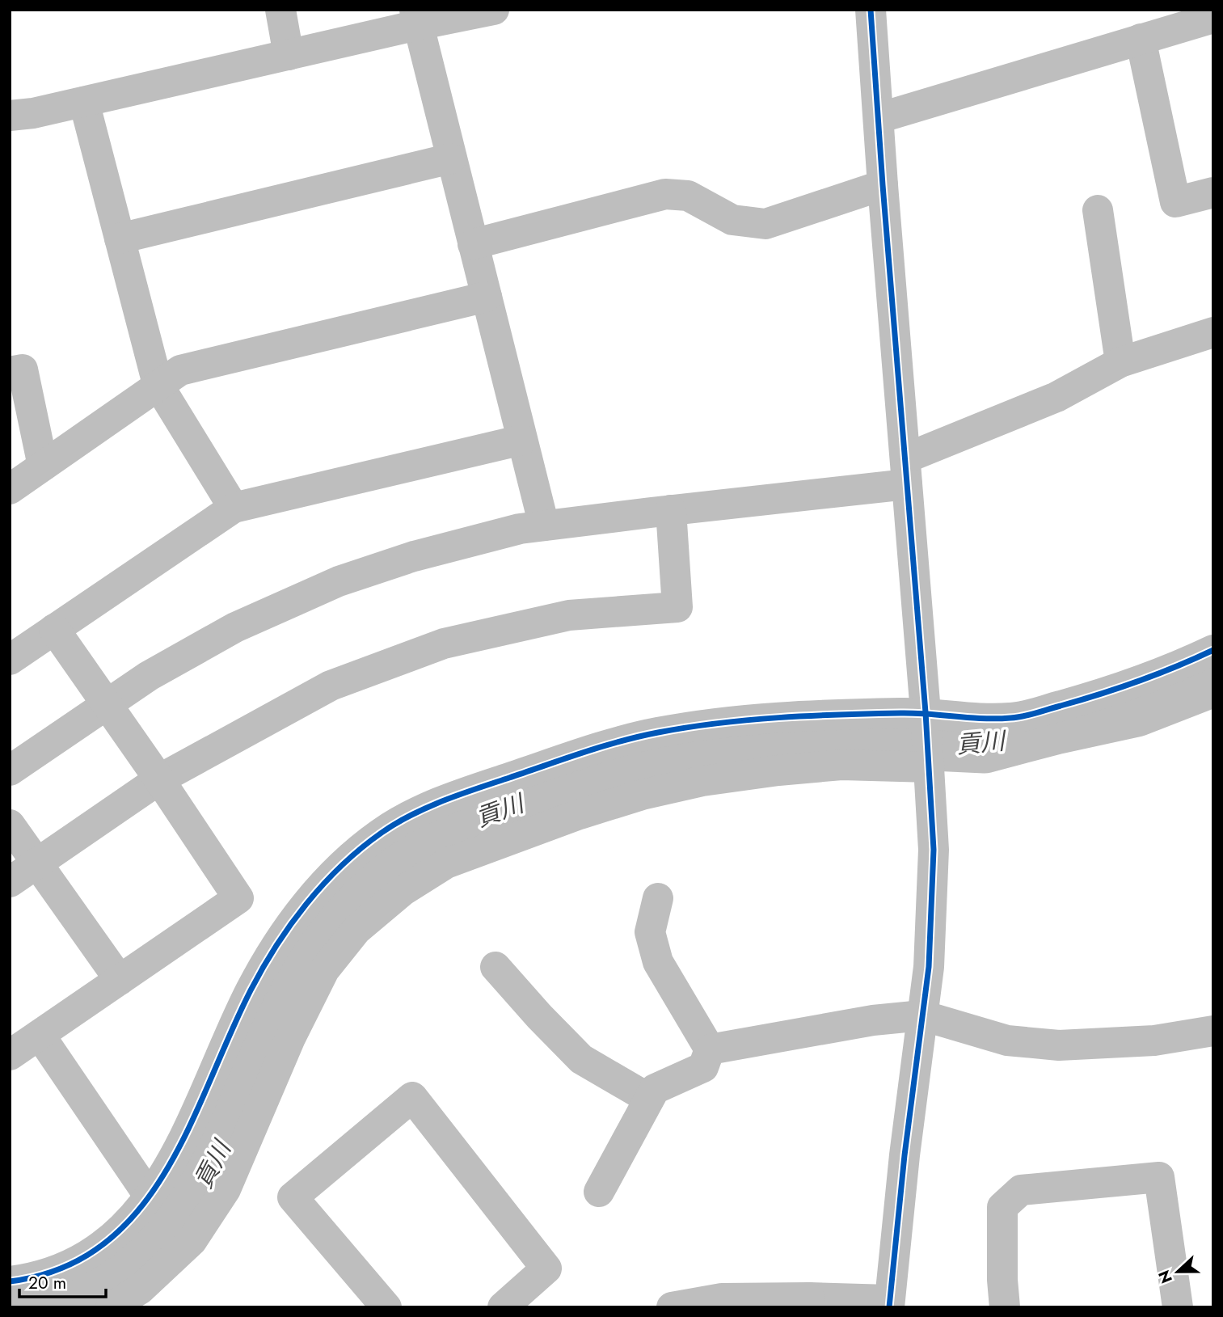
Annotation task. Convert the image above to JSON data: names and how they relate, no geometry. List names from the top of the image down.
{
  "water": ["貢川"],
  "scale_bar": "20 m",
  "north": "left"
}
